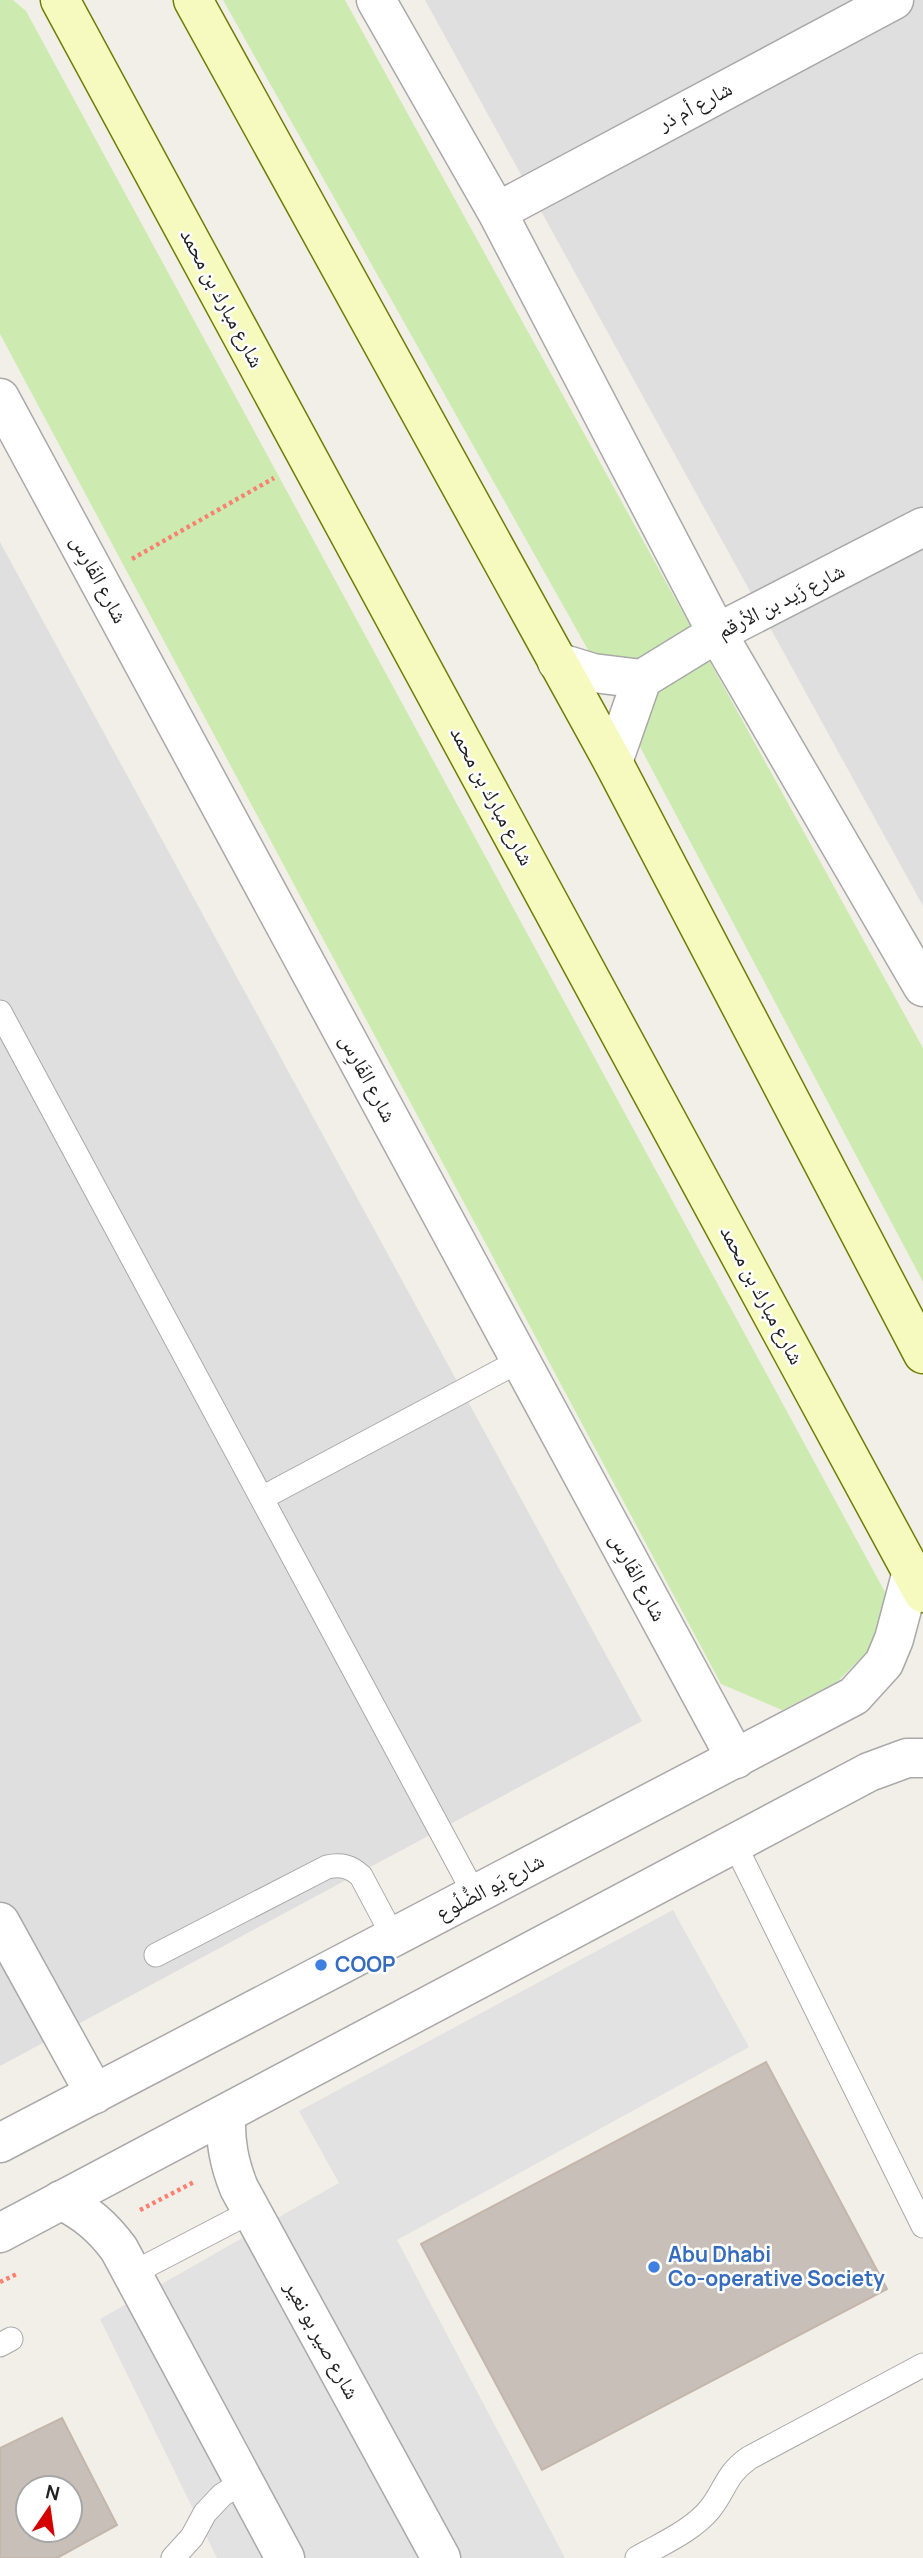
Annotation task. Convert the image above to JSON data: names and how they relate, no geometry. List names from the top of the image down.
{
  "streets": {
    "main road": ["شارع مبارك بن محمد"],
    "street": [
      "شارع أم ذر",
      "شارع الفَارِس",
      "شارع زَيد بن الأرقم",
      "شارع يَو الضُّلُوع",
      "شارع صير بو نعير"
    ]
  },
  "crossings": [
    ["شارع مبارك بن محمد", "شارع يَو الضُّلُوع"],
    ["شارع الفَارِس", "شارع يَو الضُّلُوع"]
  ],
  "places": ["COOP", "Abu Dhabi Co-operative Society"],
  "north": "top"
}
